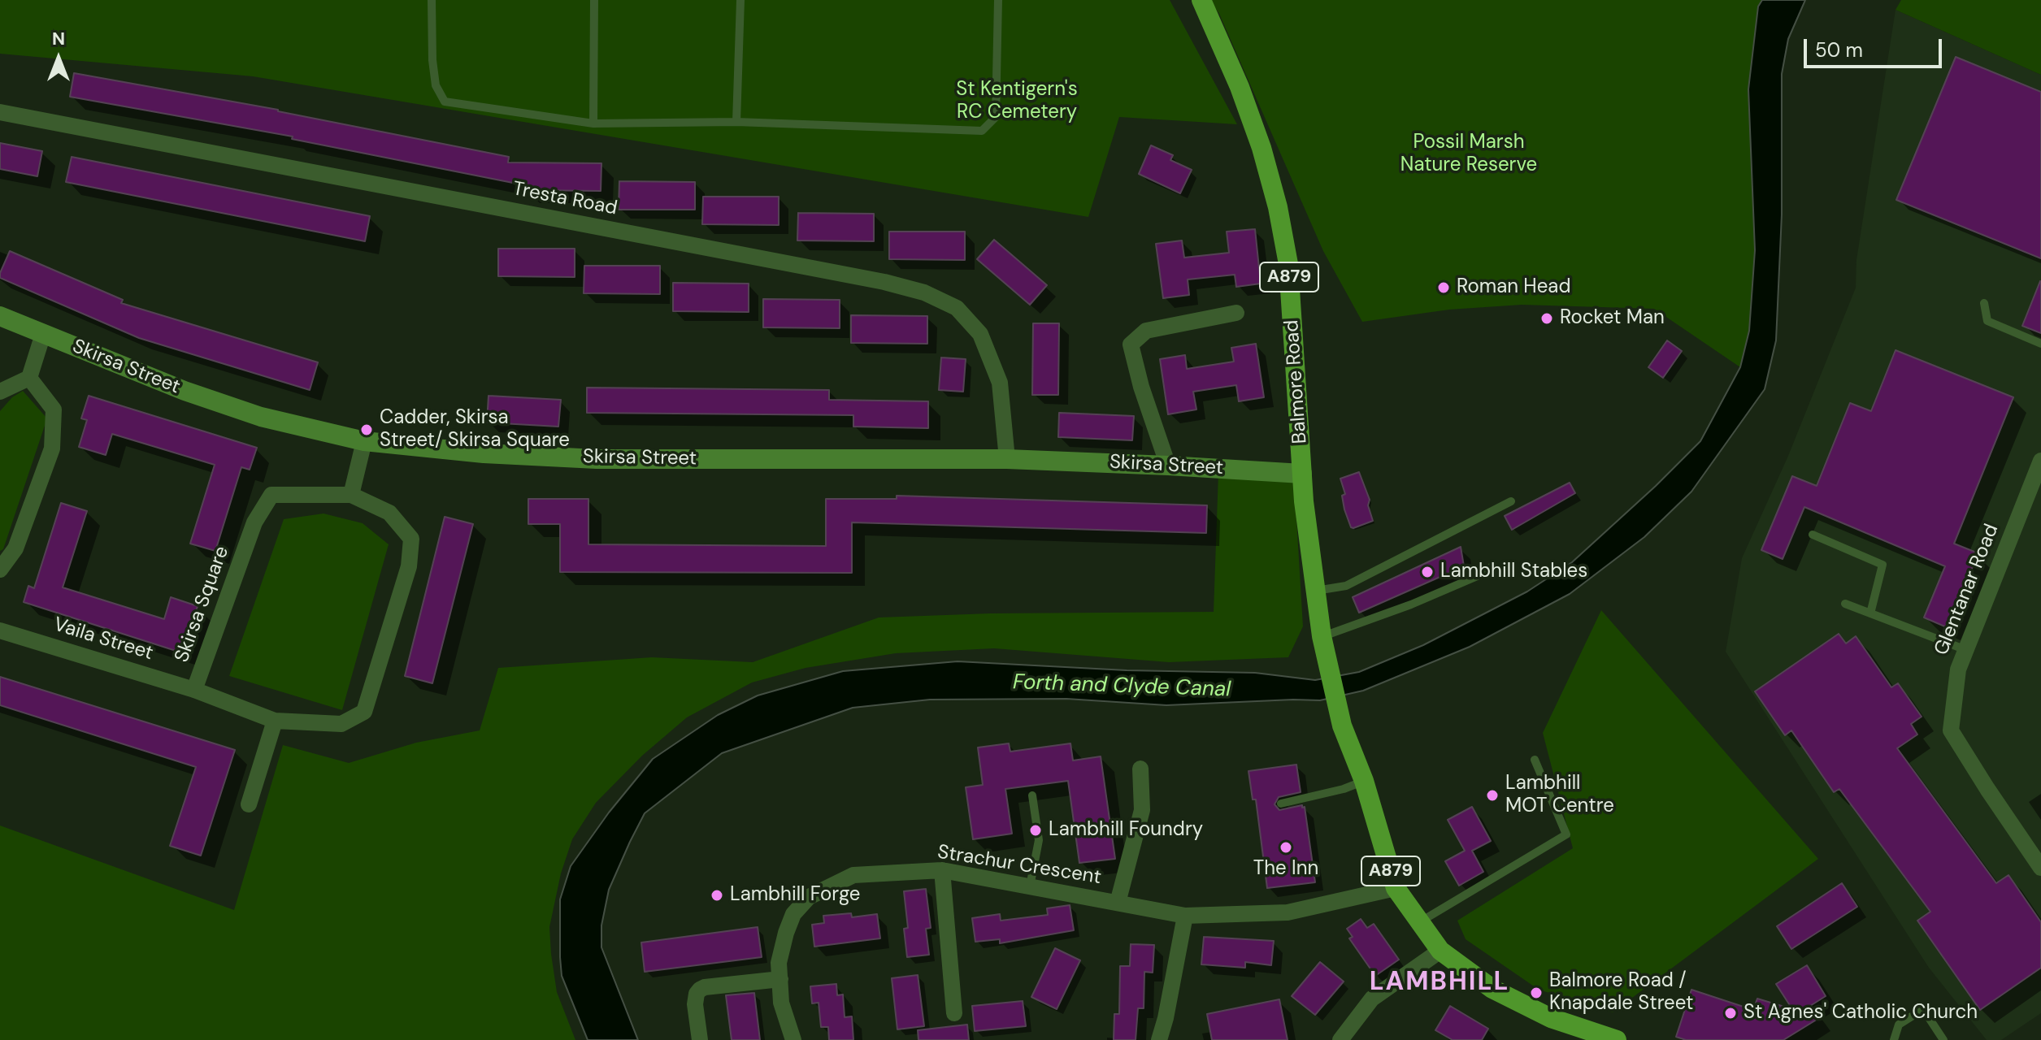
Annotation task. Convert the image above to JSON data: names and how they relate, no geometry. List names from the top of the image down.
{
  "streets": {
    "main road": ["A879", "Balmore Road"],
    "street": [
      "Tresta Road",
      "Skirsa Street",
      "Glentanar Road",
      "Skirsa Square",
      "Vaila Street",
      "Strachur Crescent"
    ]
  },
  "crossings": [
    ["Tresta Road", "Skirsa Street"],
    ["A879", "Balmore Road"],
    ["A879", "Strachur Crescent"],
    ["Skirsa Street", "Balmore Road"],
    ["Skirsa Square", "Vaila Street"]
  ],
  "districts": ["LAMBHILL"],
  "water": ["Forth and Clyde Canal"],
  "parks": ["St Kentigern's RC Cemetery", "Possil Marsh Nature Reserve"],
  "places": [
    "Roman Head",
    "Rocket Man",
    "Cadder, Skirsa Street/ Skirsa Square",
    "Lambhill Stables",
    "Lambhill MOT Centre",
    "Lambhill Foundry",
    "The Inn",
    "Lambhill Forge",
    "Balmore Road / Knapdale Street",
    "St Agnes' Catholic Church"
  ],
  "scale_bar": "50 m",
  "north": "top"
}
